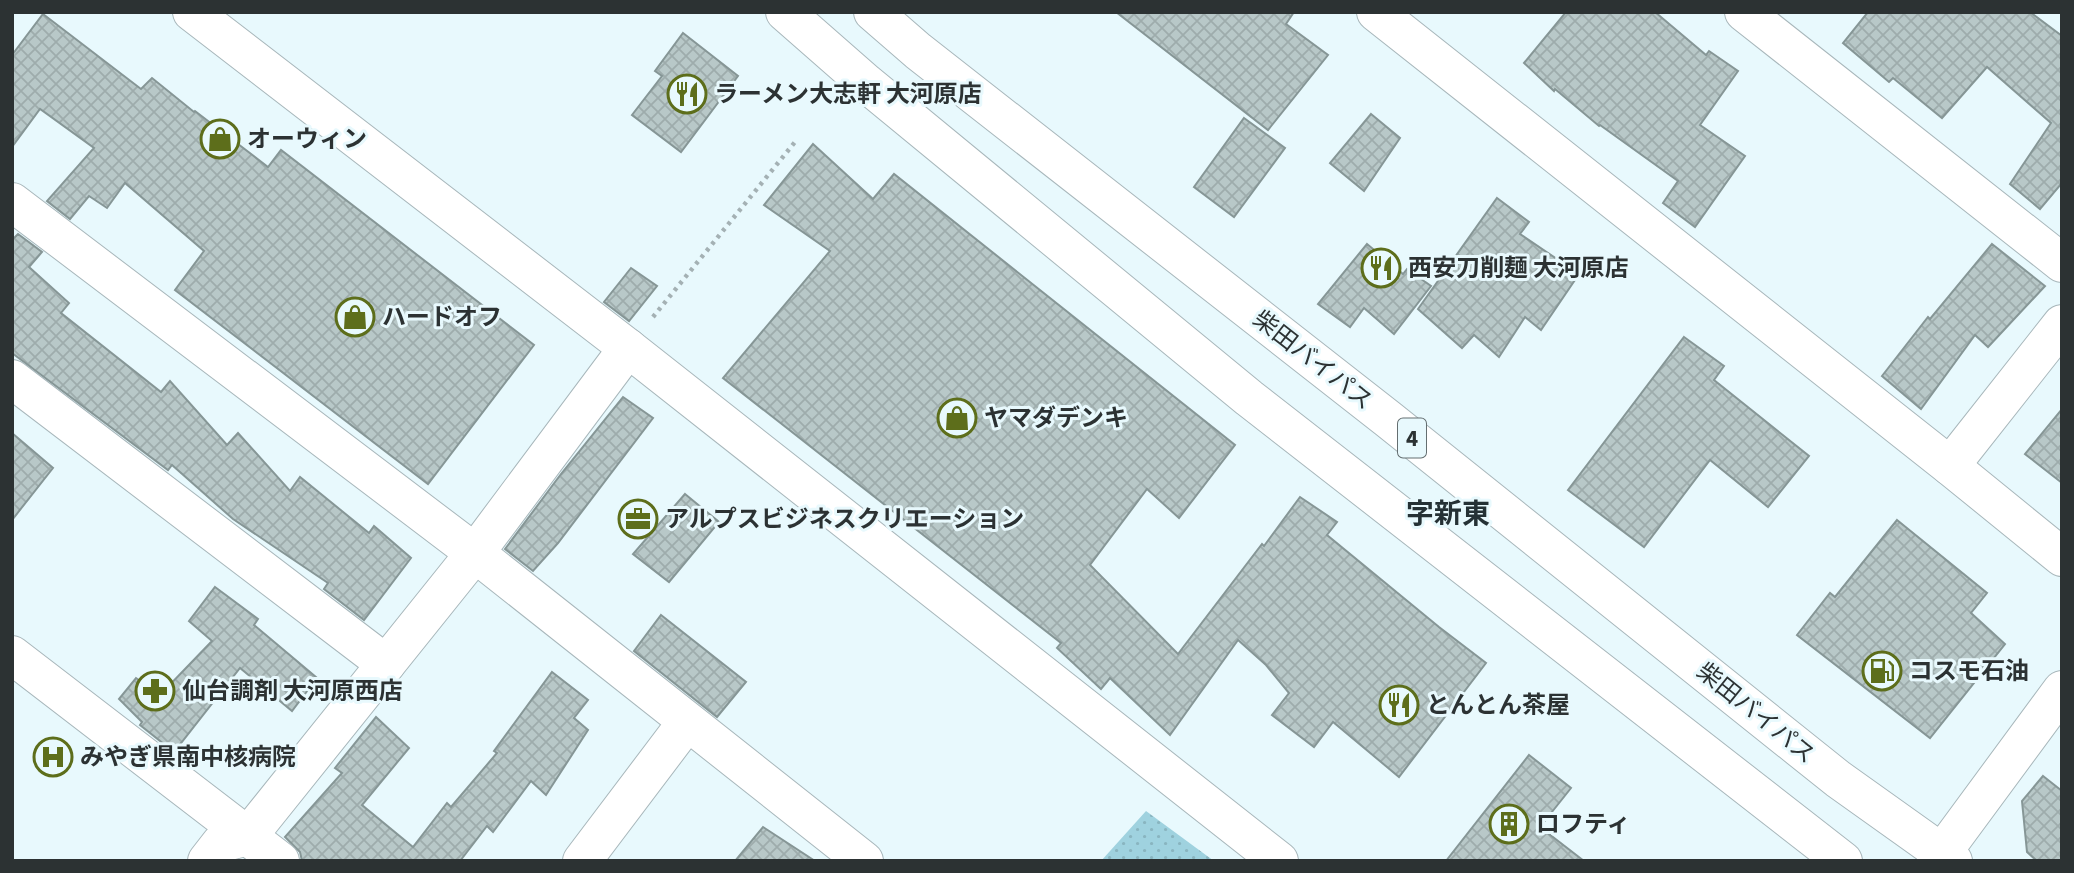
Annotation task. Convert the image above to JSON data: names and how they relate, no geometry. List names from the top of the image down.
{
  "streets": {
    "main road": ["柴田バイパス", "4"]
  },
  "districts": ["字新東"],
  "places": {
    "restaurant": ["ラーメン大志軒 大河原店", "西安刀削麺 大河原店", "とんとん茶屋"],
    "shop": ["オーウィン", "ハードオフ", "ヤマダデンキ"],
    "office": ["アルプスビジネスクリエーション"],
    "fuel station": ["コスモ石油"],
    "pharmacy": ["仙台調剤 大河原西店"],
    "hospital": ["みやぎ県南中核病院"],
    "building": ["ロフティ"]
  }
}
